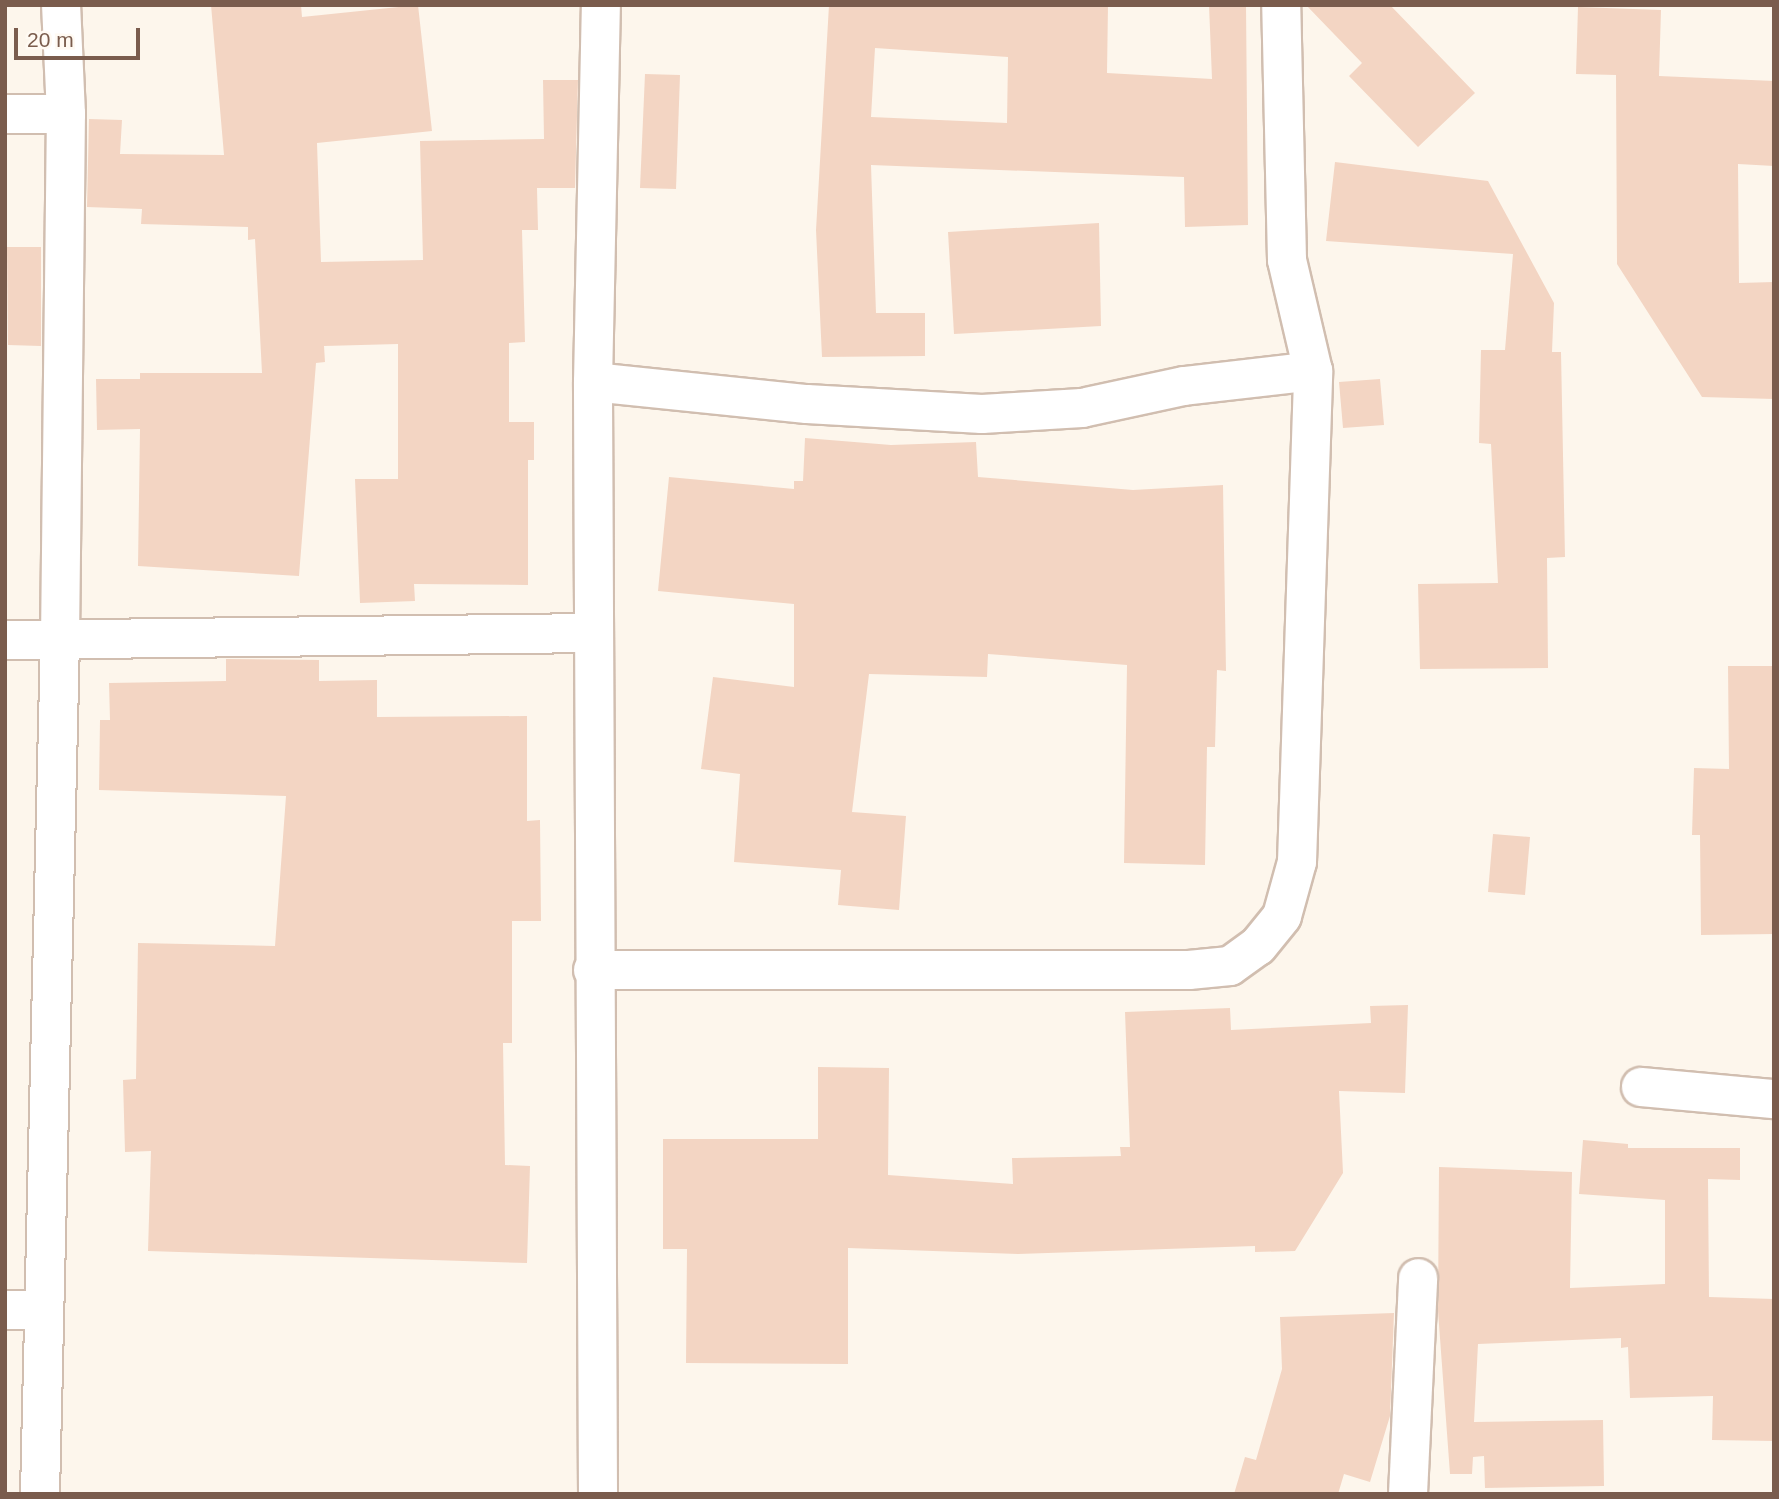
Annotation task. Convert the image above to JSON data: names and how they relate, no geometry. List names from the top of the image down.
{
  "scale_bar": "20 m"
}
